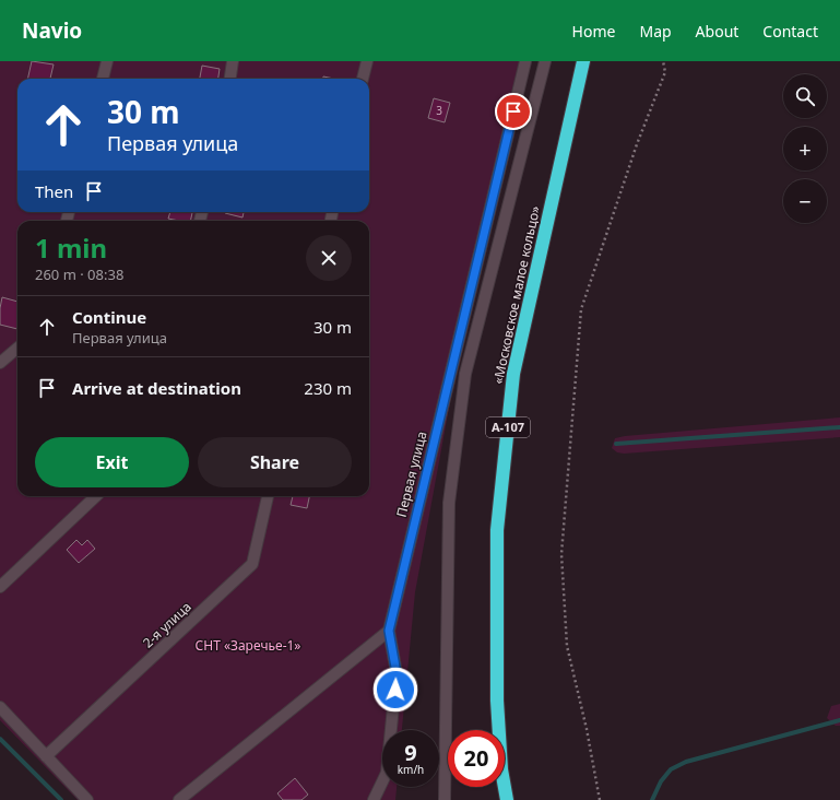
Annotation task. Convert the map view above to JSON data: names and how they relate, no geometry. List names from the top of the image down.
{
  "streets": {
    "highway": ["«Московское малое кольцо»", "А-107"],
    "lane": ["Первая улица", "2-я улица"]
  },
  "parks": ["СНТ «Заречье-1»"],
  "house_numbers": ["3"],
  "page": {
    "header": "Navio",
    "nav": [
      "Home",
      "Map",
      "About",
      "Contact"
    ],
    "map_buttons": ["+", "−"],
    "turn": ["30 m", "Первая улица"],
    "then": "Then",
    "heading": ["1 min", "260 m · 08:38"],
    "list": [
      {
        "name": "Continue",
        "note": "Первая улица",
        "value": "30 m"
      },
      {
        "name": "Arrive at destination",
        "value": "230 m"
      }
    ],
    "buttons": ["Exit", "Share"],
    "speed": "9 km/h",
    "limit": "20"
  }
}
